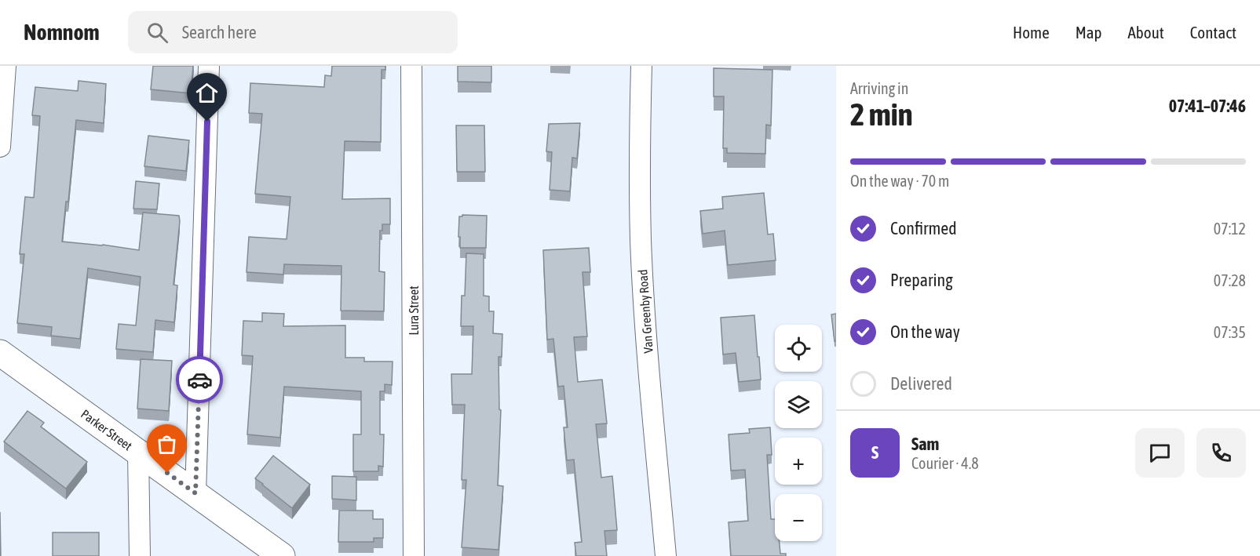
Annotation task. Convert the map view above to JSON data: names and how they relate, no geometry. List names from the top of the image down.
{
  "streets": {
    "street": ["Lura Street", "Van Greenby Road", "Parker Street"]
  },
  "page": {
    "header": "Nomnom",
    "search": "Search here",
    "nav": [
      "Home",
      "Map",
      "About",
      "Contact"
    ],
    "heading": ["2 min", "Arriving in", "07:41–07:46"],
    "panel": ["Sam", "Courier · 4.8"],
    "bar": "On the way · 70 m",
    "list": [
      ["Confirmed", "07:12"],
      ["Preparing", "07:28"],
      ["On the way", "07:35"],
      "Delivered"
    ],
    "map_buttons": ["+", "−"],
    "round": "S"
  }
}
